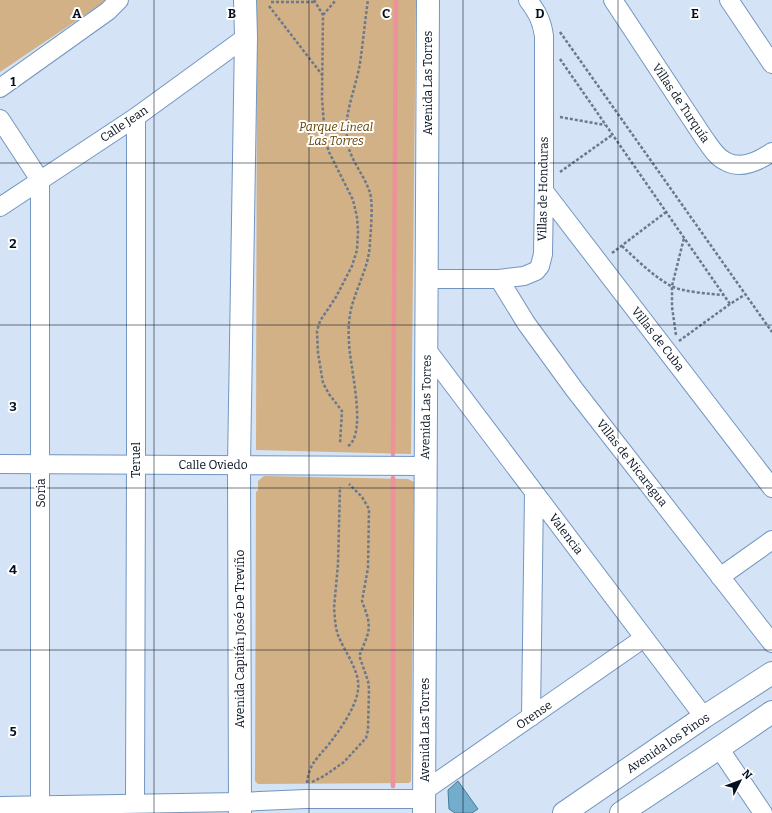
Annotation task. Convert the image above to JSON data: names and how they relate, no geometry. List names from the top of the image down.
{
  "streets": {
    "street": [
      "Avenida Las Torres",
      "Villas de Turquía",
      "Calle Jean",
      "Villas de Honduras",
      "Villas de Cuba",
      "Teruel",
      "Villas de Nicaragua",
      "Calle Oviedo",
      "Soria",
      "Valencia",
      "Avenida Capitán José De Treviño",
      "Orense",
      "Avenida los Pinos"
    ]
  },
  "crossings": [
    ["Avenida Las Torres", "Villas de Honduras"],
    ["Avenida Las Torres", "Calle Oviedo"],
    ["Avenida Las Torres", "Valencia"],
    ["Avenida Las Torres", "Orense"],
    ["Calle Jean", "Teruel"],
    ["Calle Jean", "Soria"],
    ["Villas de Honduras", "Villas de Cuba"],
    ["Villas de Honduras", "Villas de Nicaragua"],
    ["Teruel", "Calle Oviedo"],
    ["Calle Oviedo", "Soria"],
    ["Calle Oviedo", "Avenida Capitán José De Treviño"],
    ["Valencia", "Orense"],
    ["Valencia", "Avenida los Pinos"]
  ],
  "parks": ["Parque Lineal Las Torres"],
  "north": "top right",
  "grid": {
    "columns": [
      "A",
      "B",
      "C",
      "D",
      "E"
    ],
    "rows": [
      "1",
      "2",
      "3",
      "4",
      "5"
    ]
  }
}
